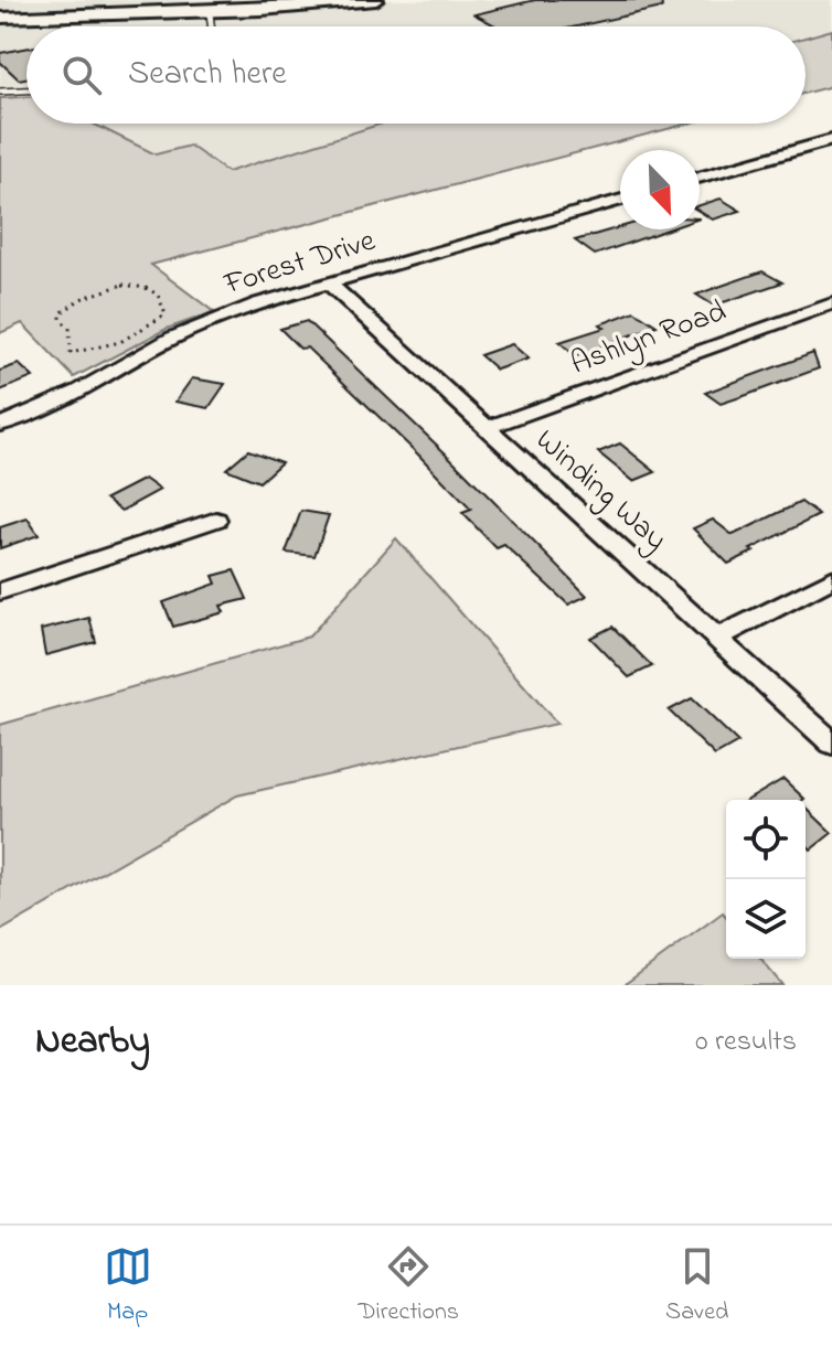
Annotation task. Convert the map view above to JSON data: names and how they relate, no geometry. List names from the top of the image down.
{
  "streets": {
    "street": ["Forest Drive", "Ashlyn Road", "Winding Way"]
  },
  "crossings": [
    ["Forest Drive", "Winding Way"],
    ["Ashlyn Road", "Winding Way"]
  ],
  "north": "bottom right",
  "page": {
    "search": "Search here",
    "heading": ["Nearby", "0 results"],
    "nav": ["Map", "Directions", "Saved"]
  }
}
